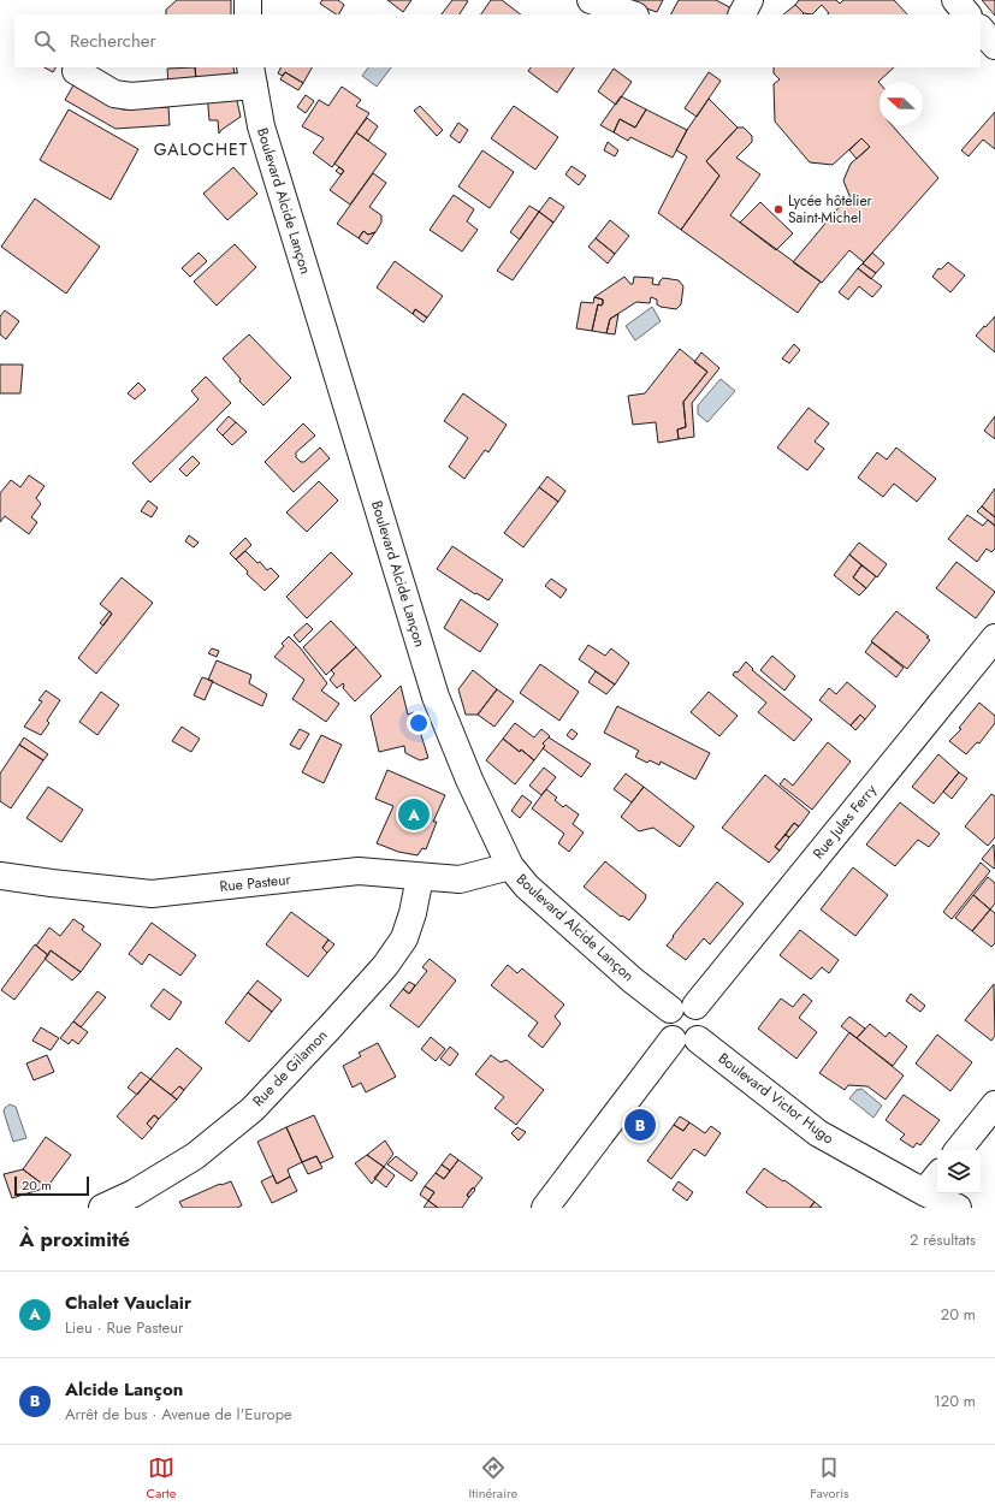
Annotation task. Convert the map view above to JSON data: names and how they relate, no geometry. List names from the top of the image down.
{
  "streets": {
    "street": [
      "Boulevard Alcide Lançon",
      "Rue Jules Ferry",
      "Rue Pasteur",
      "Rue de Gilamon",
      "Boulevard Victor Hugo"
    ]
  },
  "crossings": [
    ["Boulevard Alcide Lançon", "Rue Jules Ferry"],
    ["Boulevard Alcide Lançon", "Rue Pasteur"],
    ["Boulevard Alcide Lançon", "Boulevard Victor Hugo"],
    ["Rue Jules Ferry", "Boulevard Victor Hugo"],
    ["Rue Pasteur", "Rue de Gilamon"]
  ],
  "districts": ["GALOCHET"],
  "places": ["Lycée hôtelier Saint-Michel"],
  "scale_bar": "20 m",
  "north": "left",
  "page": {
    "search": "Rechercher",
    "pins": ["A", "B"],
    "scale": "20 m",
    "heading": ["À proximité", "2 résultats"],
    "list": [
      {
        "mark": "A",
        "name": "Chalet Vauclair",
        "note": "Lieu · Rue Pasteur",
        "value": "20 m"
      },
      {
        "mark": "B",
        "name": "Alcide Lançon",
        "note": "Arrêt de bus · Avenue de l'Europe",
        "value": "120 m"
      }
    ],
    "nav": ["Carte", "Itinéraire", "Favoris"]
  }
}
